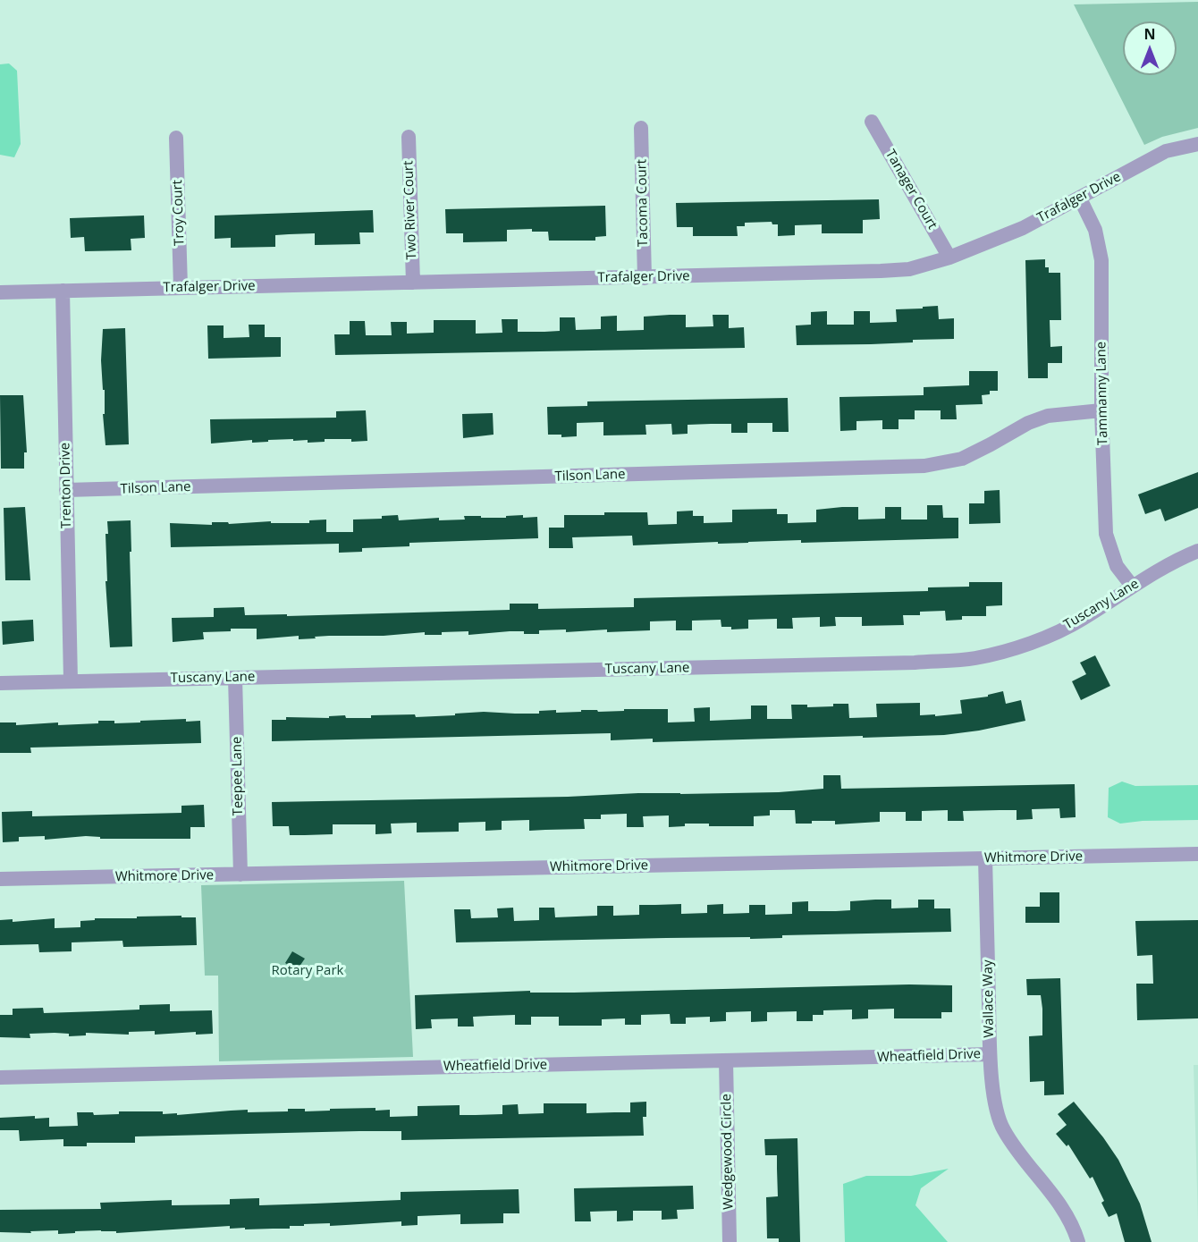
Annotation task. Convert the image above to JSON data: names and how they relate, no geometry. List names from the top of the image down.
{
  "streets": {
    "street": [
      "Tanager Court",
      "Trafalger Drive",
      "Tacoma Court",
      "Two River Court",
      "Troy Court",
      "Tammanny Lane",
      "Tilson Lane",
      "Trenton Drive",
      "Tuscany Lane",
      "Teepee Lane",
      "Whitmore Drive",
      "Wallace Way",
      "Wheatfield Drive",
      "Wedgewood Circle"
    ]
  },
  "crossings": [
    ["Tanager Court", "Trafalger Drive"],
    ["Trafalger Drive", "Tacoma Court"],
    ["Trafalger Drive", "Two River Court"],
    ["Trafalger Drive", "Troy Court"],
    ["Trafalger Drive", "Tammanny Lane"],
    ["Trafalger Drive", "Trenton Drive"],
    ["Tammanny Lane", "Tilson Lane"],
    ["Tammanny Lane", "Tuscany Lane"],
    ["Tilson Lane", "Trenton Drive"],
    ["Trenton Drive", "Tuscany Lane"],
    ["Tuscany Lane", "Teepee Lane"],
    ["Teepee Lane", "Whitmore Drive"],
    ["Whitmore Drive", "Wallace Way"],
    ["Wallace Way", "Wheatfield Drive"],
    ["Wheatfield Drive", "Wedgewood Circle"]
  ],
  "parks": ["Rotary Park"],
  "north": "top"
}
